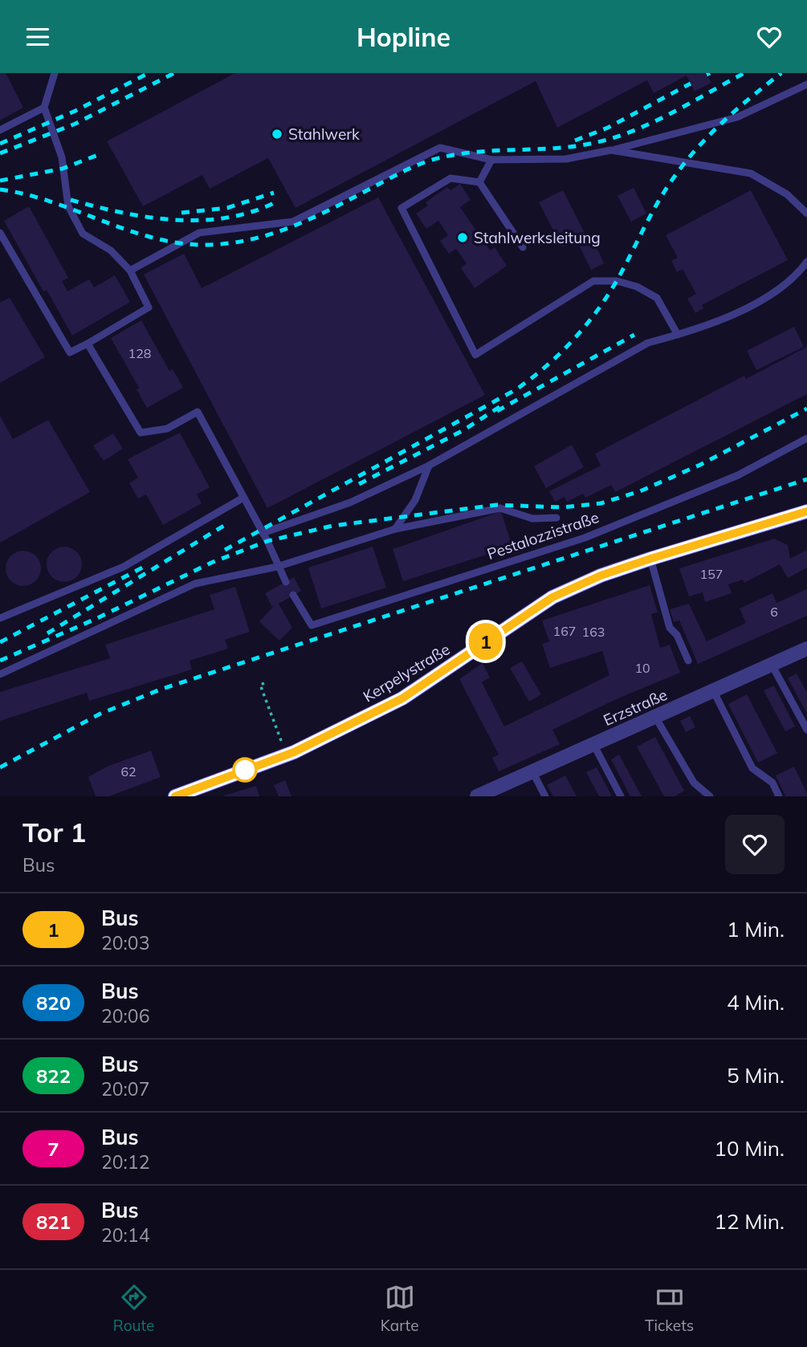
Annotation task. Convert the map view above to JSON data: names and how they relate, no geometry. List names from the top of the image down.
{
  "streets": {
    "main road": ["Kerpelystraße"],
    "street": ["Erzstraße"],
    "lane": ["Pestalozzistraße"]
  },
  "places": ["Stahlwerk", "Stahlwerksleitung"],
  "lines": ["bus line 1"],
  "house_numbers": [
    "128",
    "157",
    "6",
    "167",
    "163",
    "10",
    "62"
  ],
  "page": {
    "header": "Hopline",
    "on_map": "1",
    "heading": ["Tor 1", "Bus"],
    "list": [
      {
        "mark": "1",
        "name": "Bus",
        "note": "20:03",
        "value": "1 Min."
      },
      {
        "mark": "820",
        "name": "Bus",
        "note": "20:06",
        "value": "4 Min."
      },
      {
        "mark": "822",
        "name": "Bus",
        "note": "20:07",
        "value": "5 Min."
      },
      {
        "mark": "7",
        "name": "Bus",
        "note": "20:12",
        "value": "10 Min."
      },
      {
        "mark": "821",
        "name": "Bus",
        "note": "20:14",
        "value": "12 Min."
      }
    ],
    "tabs": ["Route", "Karte", "Tickets"]
  }
}
